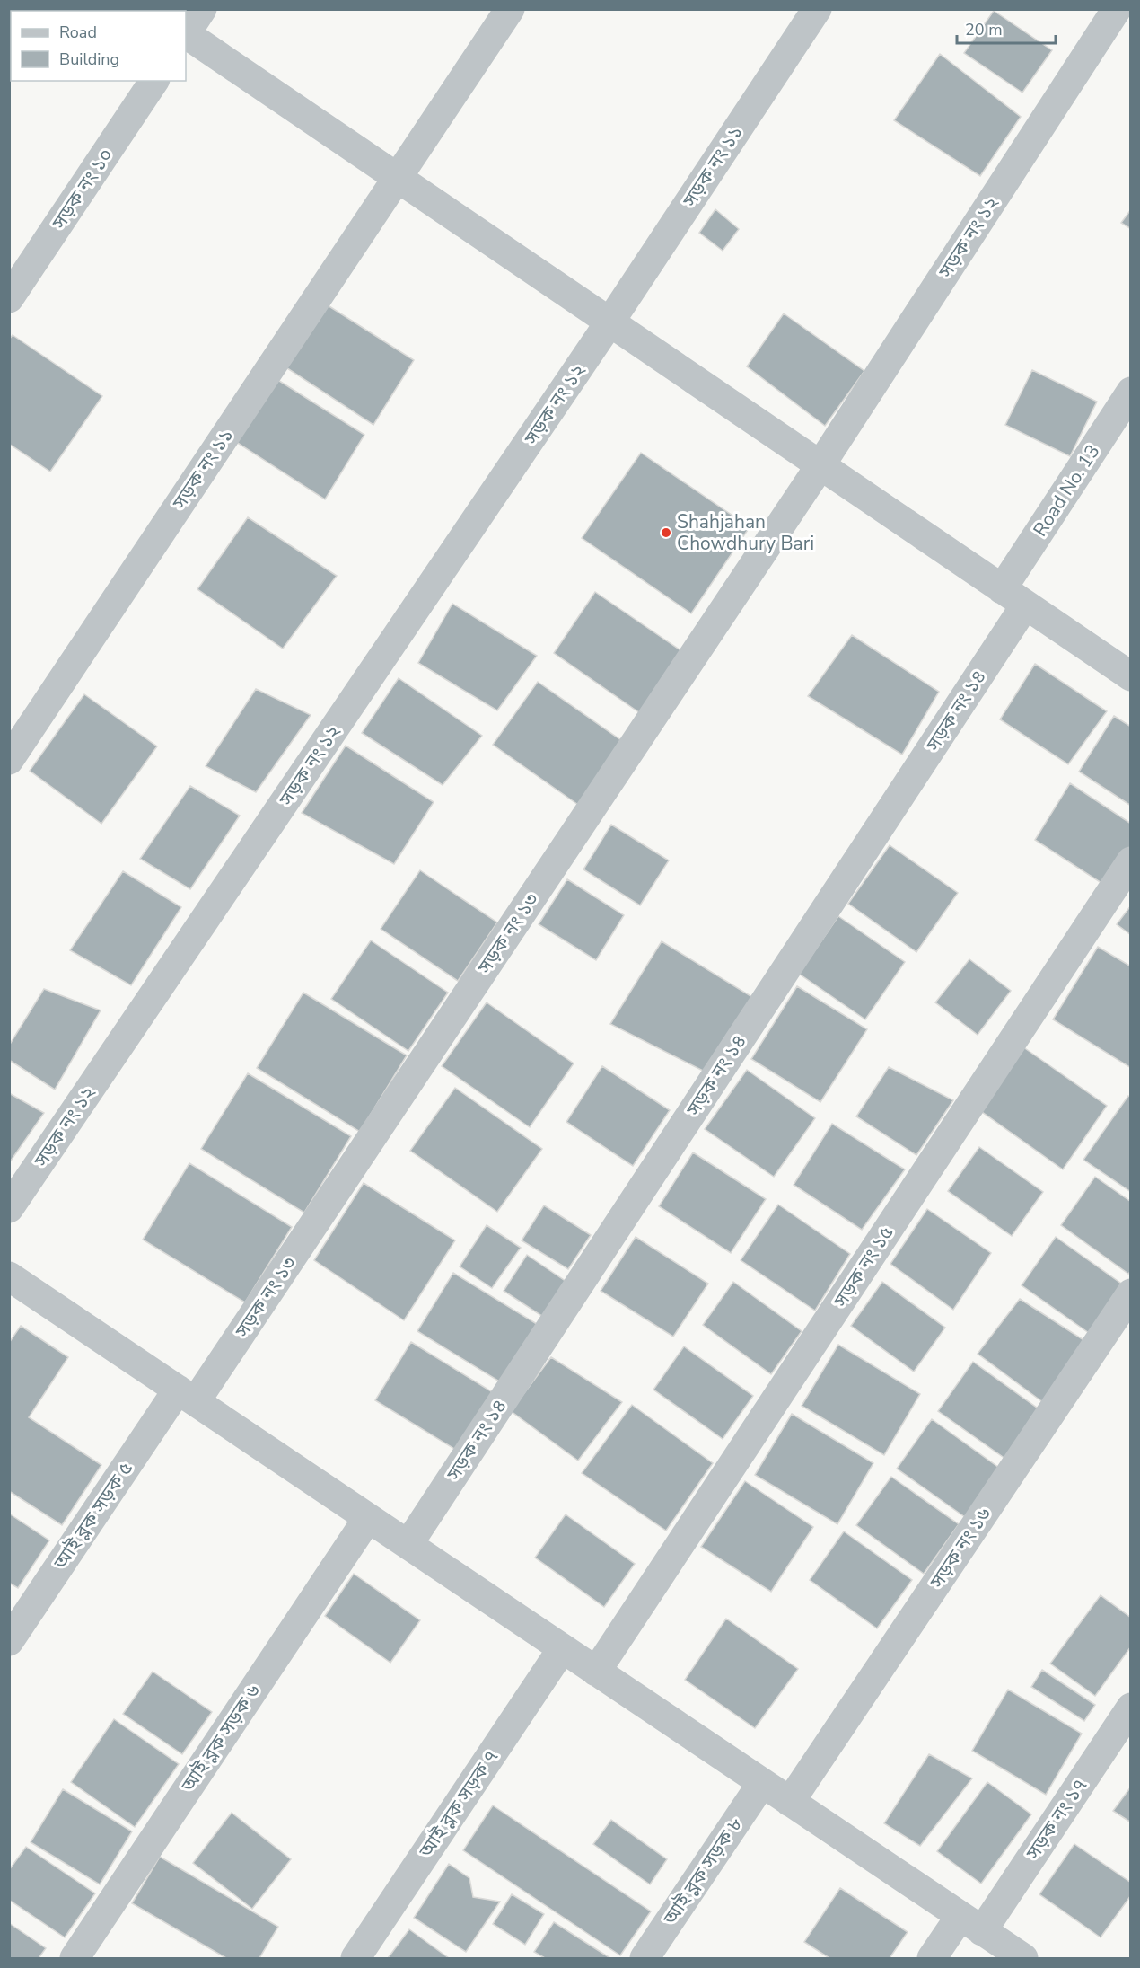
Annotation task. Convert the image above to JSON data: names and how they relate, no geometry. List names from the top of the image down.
{
  "streets": {
    "street": [
      "সড়ক নং ১১",
      "সড়ক নং ১০",
      "সড়ক নং ১২",
      "Road No. 13",
      "সড়ক নং ১৪",
      "সড়ক নং ১৩",
      "সড়ক নং ১৫",
      "আই ব্লক সড়ক ৫",
      "সড়ক নং ১৬",
      "আই ব্লক সড়ক ৬",
      "আই ব্লক সড়ক ৭",
      "সড়ক নং ১৭",
      "আই ব্লক সড়ক ৮"
    ]
  },
  "crossings": [
    ["সড়ক নং ১১", "সড়ক নং ১২"],
    ["সড়ক নং ১২", "সড়ক নং ১৩"],
    ["Road No. 13", "সড়ক নং ১৪"],
    ["সড়ক নং ১৩", "আই ব্লক সড়ক ৫"]
  ],
  "places": ["Shahjahan Chowdhury Bari"],
  "legend": ["Road", "Building"],
  "scale_bar": "20 m"
}
